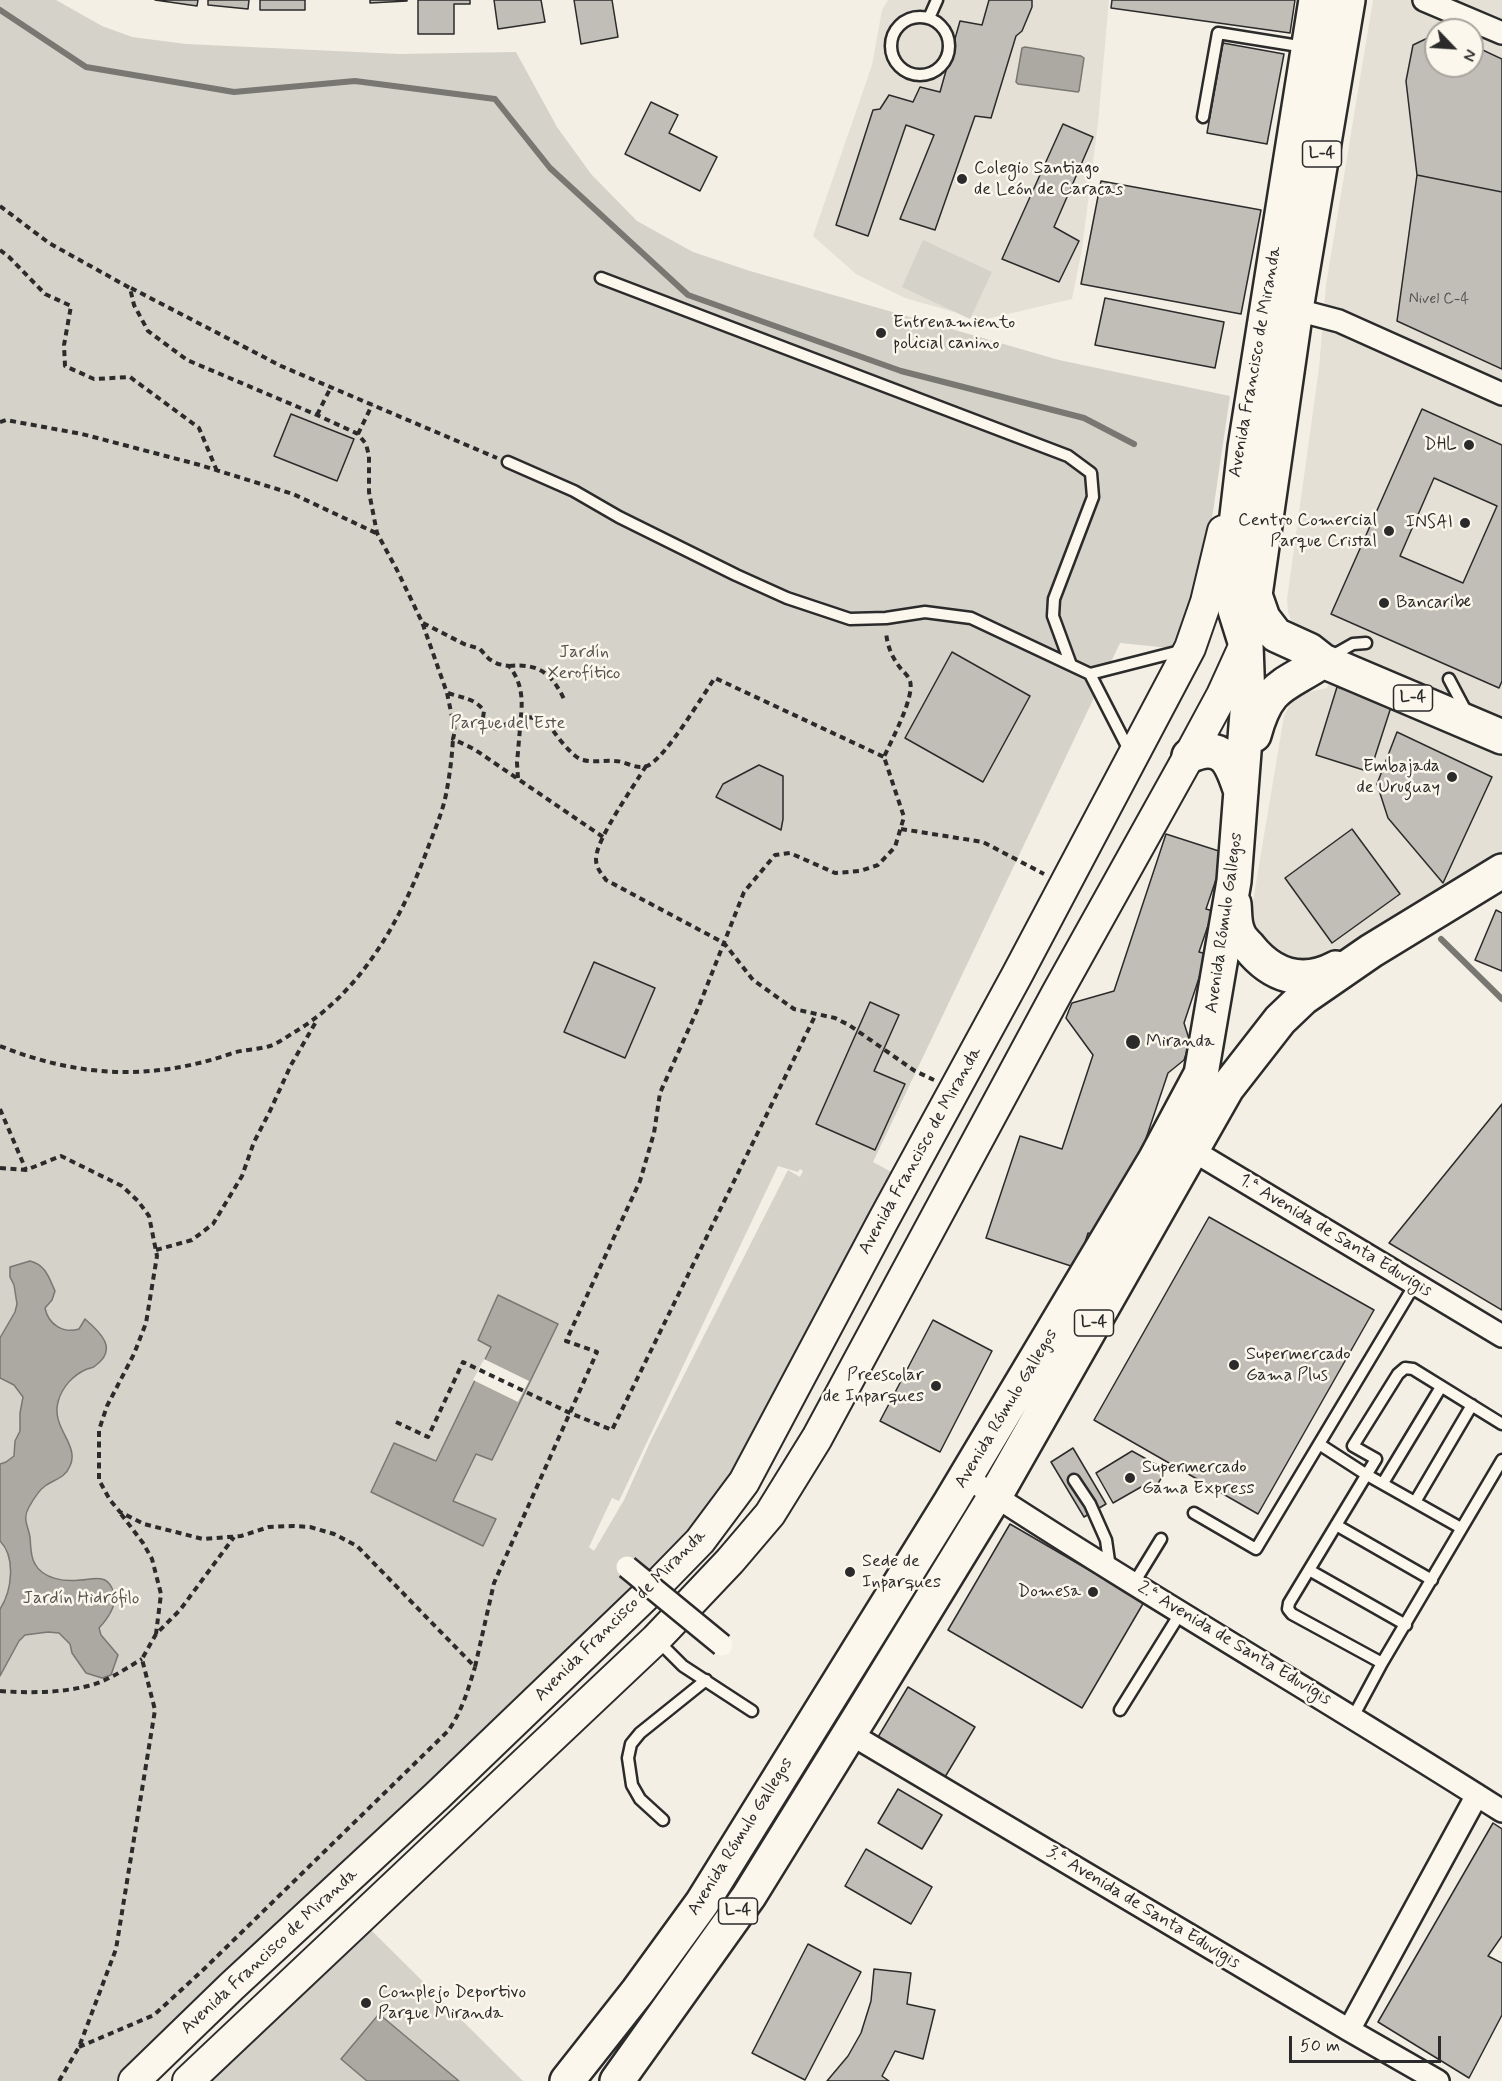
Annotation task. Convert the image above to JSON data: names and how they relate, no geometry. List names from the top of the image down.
{
  "streets": {
    "main road": ["L-4", "Avenida Francisco de Miranda", "Avenida Rómulo Gallegos"],
    "street": ["1.ª Avenida de Santa Eduvigis", "2.ª Avenida de Santa Eduvigis", "3.ª Avenida de Santa Eduvigis"]
  },
  "crossings": [
    ["L-4", "Avenida Francisco de Miranda"],
    ["L-4", "Avenida Rómulo Gallegos"],
    ["Avenida Francisco de Miranda", "Avenida Rómulo Gallegos"],
    ["Avenida Rómulo Gallegos", "1.ª Avenida de Santa Eduvigis"],
    ["Avenida Rómulo Gallegos", "2.ª Avenida de Santa Eduvigis"],
    ["Avenida Rómulo Gallegos", "3.ª Avenida de Santa Eduvigis"]
  ],
  "parks": ["Jardín Xerofítico", "Parque del Este", "Jardín Hidrófilo"],
  "places": [
    "Colegio Santiago de León de Caracas",
    "Entrenamiento policial canino",
    "DHL",
    "INSAI",
    "Centro Comercial Parque Cristal",
    "Bancaribe",
    "Embajada de Uruguay",
    "Miranda",
    "Supermercado Gama Plus",
    "Preescolar de Inparques",
    "Supermercado Gama Express",
    "Sede de Inparques",
    "Domesa",
    "Complejo Deportivo Parque Miranda"
  ],
  "house_numbers": ["Nivel C-4"],
  "scale_bar": "50 m",
  "north": "bottom right"
}
